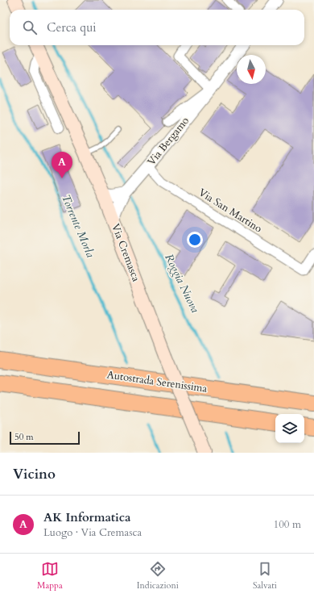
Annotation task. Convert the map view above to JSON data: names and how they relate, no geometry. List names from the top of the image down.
{
  "streets": {
    "highway": ["Autostrada Serenissima"],
    "main road": ["Via Cremasca"],
    "street": ["Via Bergamo", "Via San Martino"]
  },
  "crossings": [
    ["Via Bergamo", "Via San Martino"],
    ["Via Bergamo", "Via Cremasca"]
  ],
  "water": ["Torrente Morla", "Roggia Nuova"],
  "scale_bar": "50 m",
  "north": "bottom",
  "page": {
    "search": "Cerca qui",
    "pins": "A",
    "scale": "50 m",
    "heading": "Vicino",
    "list": [
      {
        "mark": "A",
        "name": "AK Informatica",
        "note": "Luogo · Via Cremasca",
        "value": "100 m"
      }
    ],
    "nav": ["Mappa", "Indicazioni", "Salvati"]
  }
}
